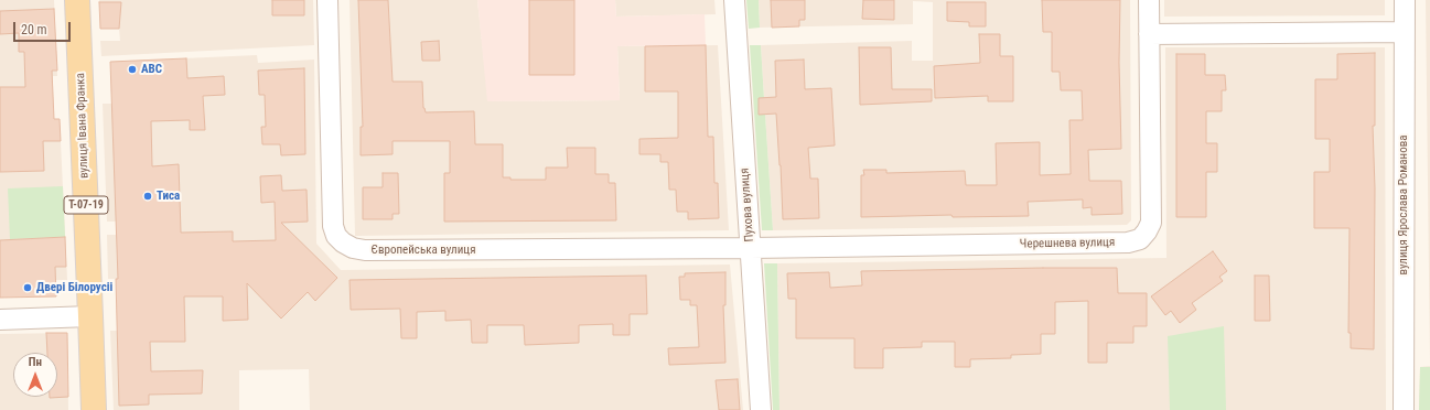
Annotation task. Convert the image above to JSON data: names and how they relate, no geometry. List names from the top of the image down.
{
  "streets": {
    "main road": ["вулиця Івана Франка", "Т-07-19"],
    "street": [
      "Пухова вулиця",
      "вулиця Ярослава Романова",
      "Черешнева вулиця",
      "Європейська вулиця"
    ]
  },
  "crossings": [
    ["Пухова вулиця", "Черешнева вулиця"],
    ["Пухова вулиця", "Європейська вулиця"],
    ["Черешнева вулиця", "Європейська вулиця"]
  ],
  "places": ["ABC", "Тиса", "Двері Білорусіі"],
  "scale_bar": "20 m",
  "north": "top"
}
